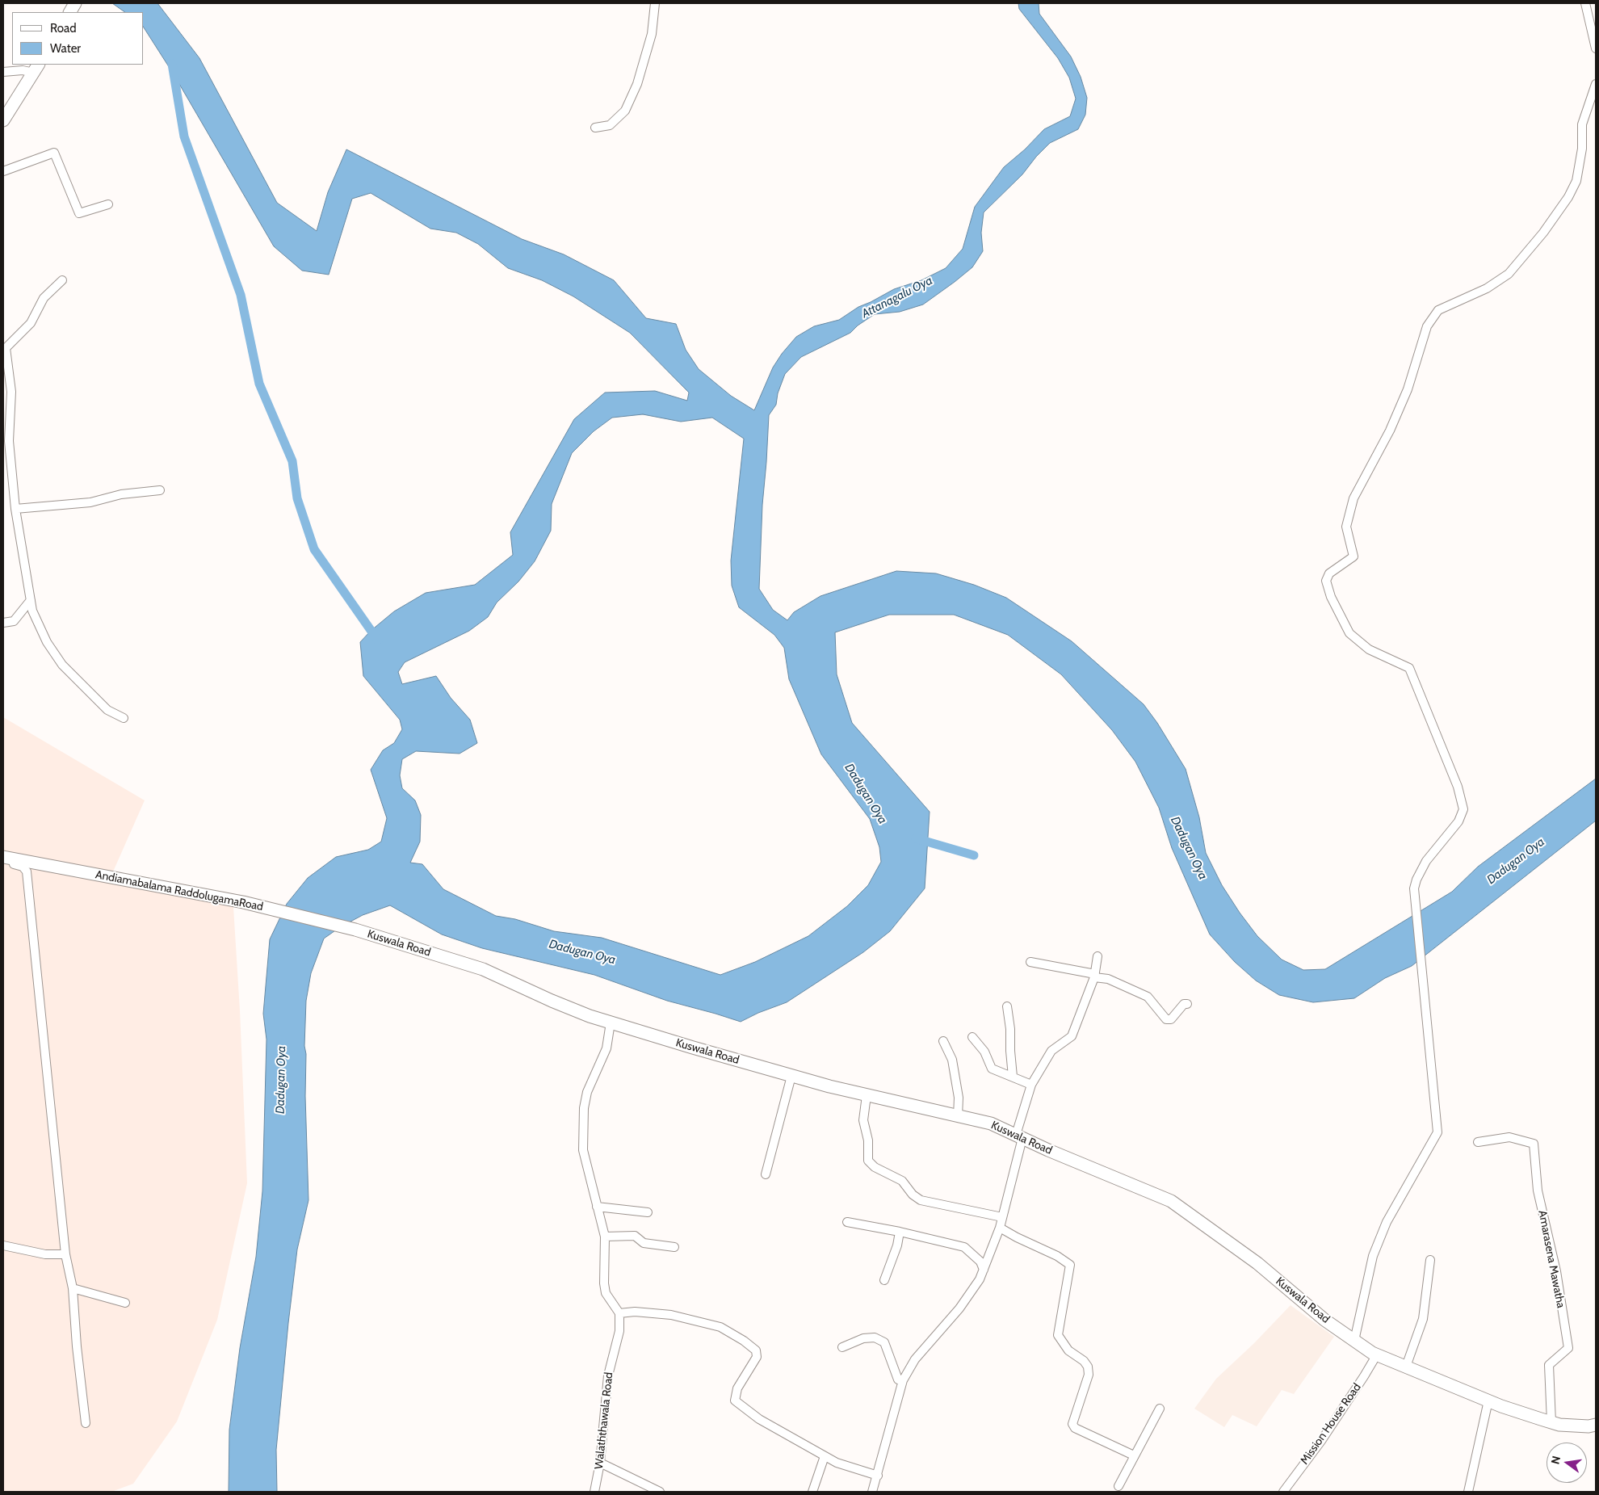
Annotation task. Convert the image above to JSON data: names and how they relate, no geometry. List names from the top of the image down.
{
  "streets": {
    "street": [
      "Andiamabalama RaddolugamaRoad",
      "Kuswala Road",
      "Amarasena Mawatha",
      "Walaththawala Road",
      "Mission House Road"
    ]
  },
  "crossings": [
    ["Andiamabalama RaddolugamaRoad", "Kuswala Road"],
    ["Kuswala Road", "Amarasena Mawatha"],
    ["Kuswala Road", "Mission House Road"]
  ],
  "water": ["Attanagalu Oya", "Dadugan Oya"],
  "legend": ["Road", "Water"],
  "north": "left"
}
